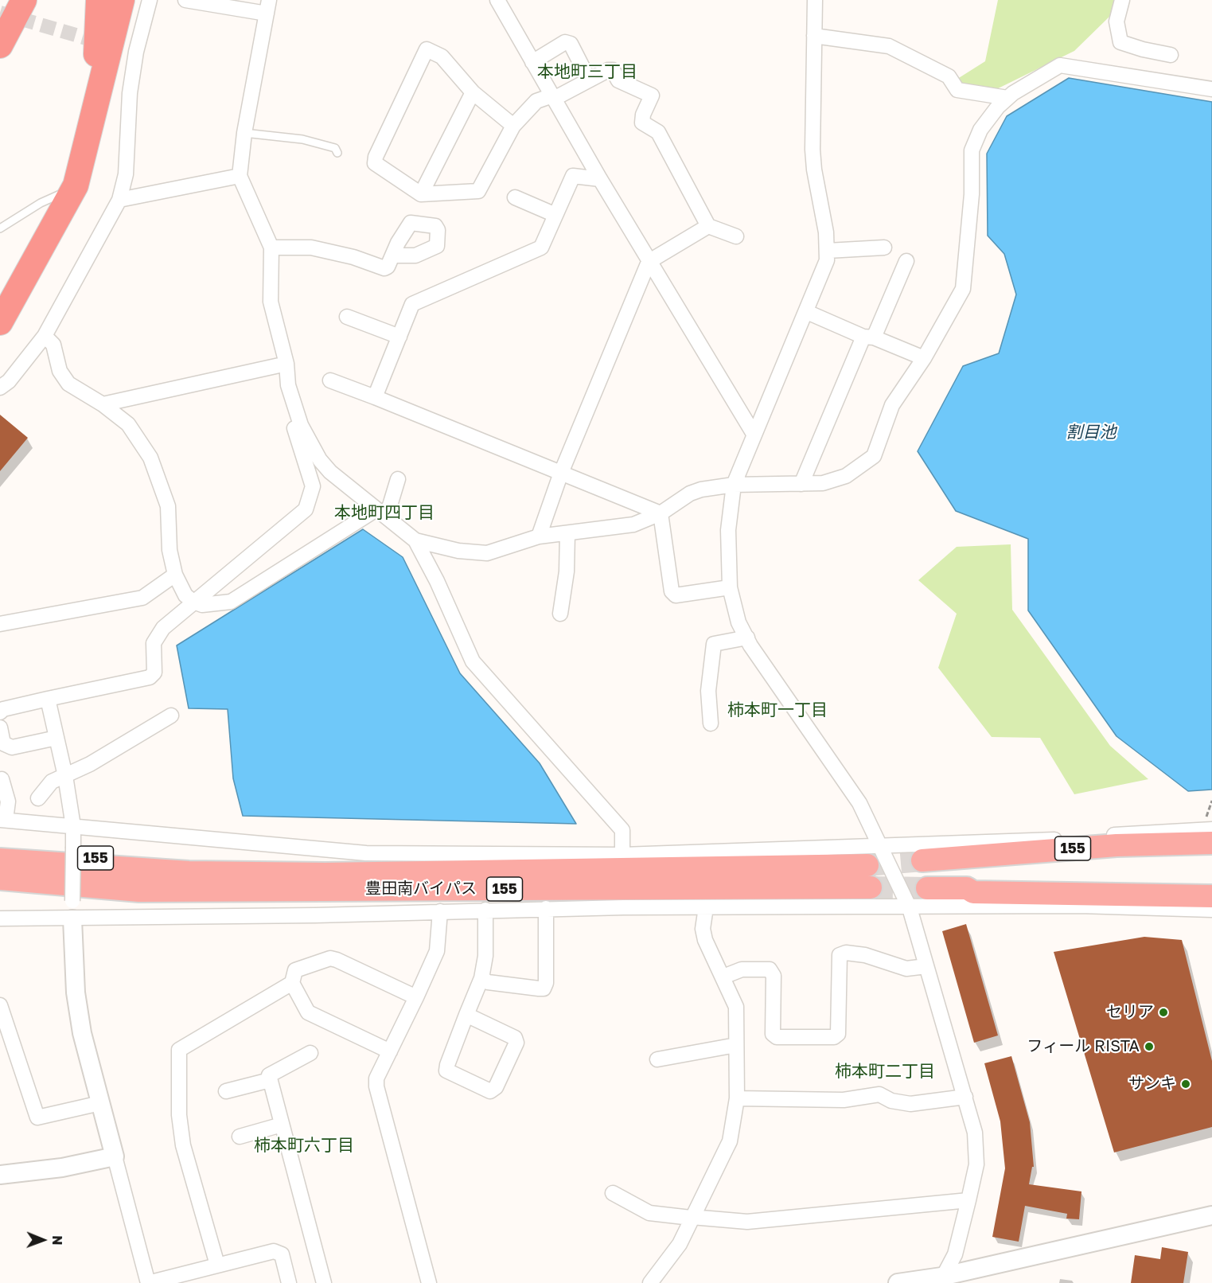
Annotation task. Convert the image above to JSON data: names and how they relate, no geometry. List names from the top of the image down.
{
  "streets": {
    "highway": ["155", "豊田南バイパス"]
  },
  "crossings": [
    ["155", "豊田南バイパス"]
  ],
  "districts": [
    "本地町三丁目",
    "本地町四丁目",
    "柿本町一丁目",
    "柿本町二丁目",
    "柿本町六丁目"
  ],
  "water": ["割目池"],
  "places": ["セリア", "フィール RISTA", "サンキ"],
  "north": "right"
}
